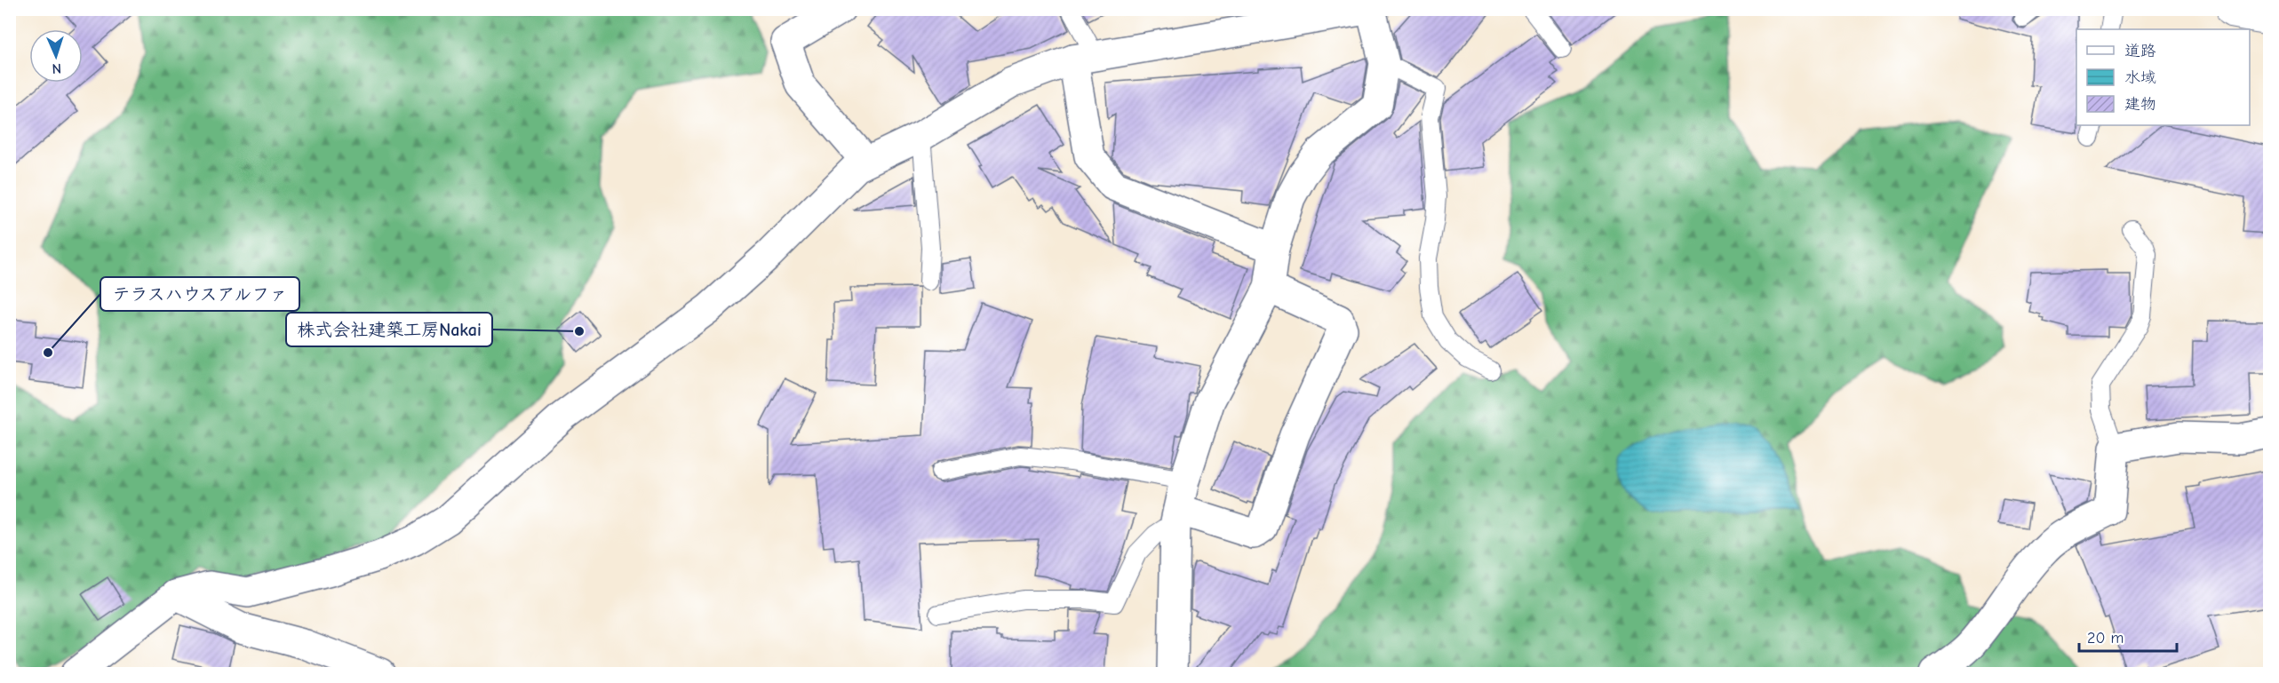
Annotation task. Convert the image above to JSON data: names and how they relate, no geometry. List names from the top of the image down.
{
  "places": ["株式会社建築工房Nakai", "テラスハウスアルファ"],
  "legend": ["道路", "水域", "建物"],
  "scale_bar": "20 m",
  "north": "bottom"
}
